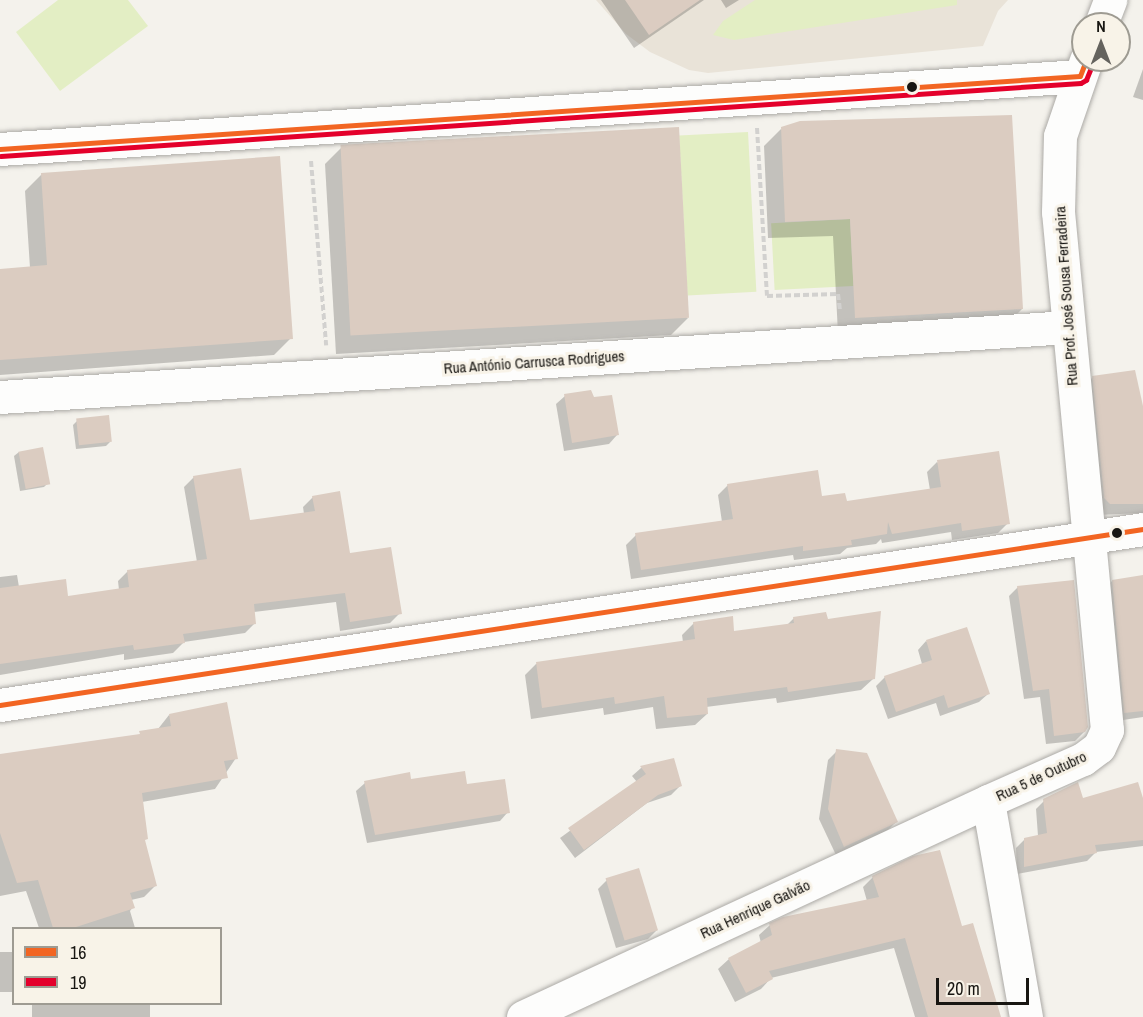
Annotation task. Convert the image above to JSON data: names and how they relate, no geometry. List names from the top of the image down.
{
  "streets": {
    "street": [
      "Rua Prof. José Sousa Ferradeira",
      "Rua António Carrusca Rodrigues",
      "Rua 5 de Outubro",
      "Rua Henrique Galvão"
    ]
  },
  "crossings": [
    ["Rua Prof. José Sousa Ferradeira", "Rua António Carrusca Rodrigues"],
    ["Rua Prof. José Sousa Ferradeira", "Rua 5 de Outubro"],
    ["Rua 5 de Outubro", "Rua Henrique Galvão"]
  ],
  "lines": ["transit line 16", "transit line 19"],
  "legend": ["16", "19"],
  "scale_bar": "20 m",
  "north": "top"
}
